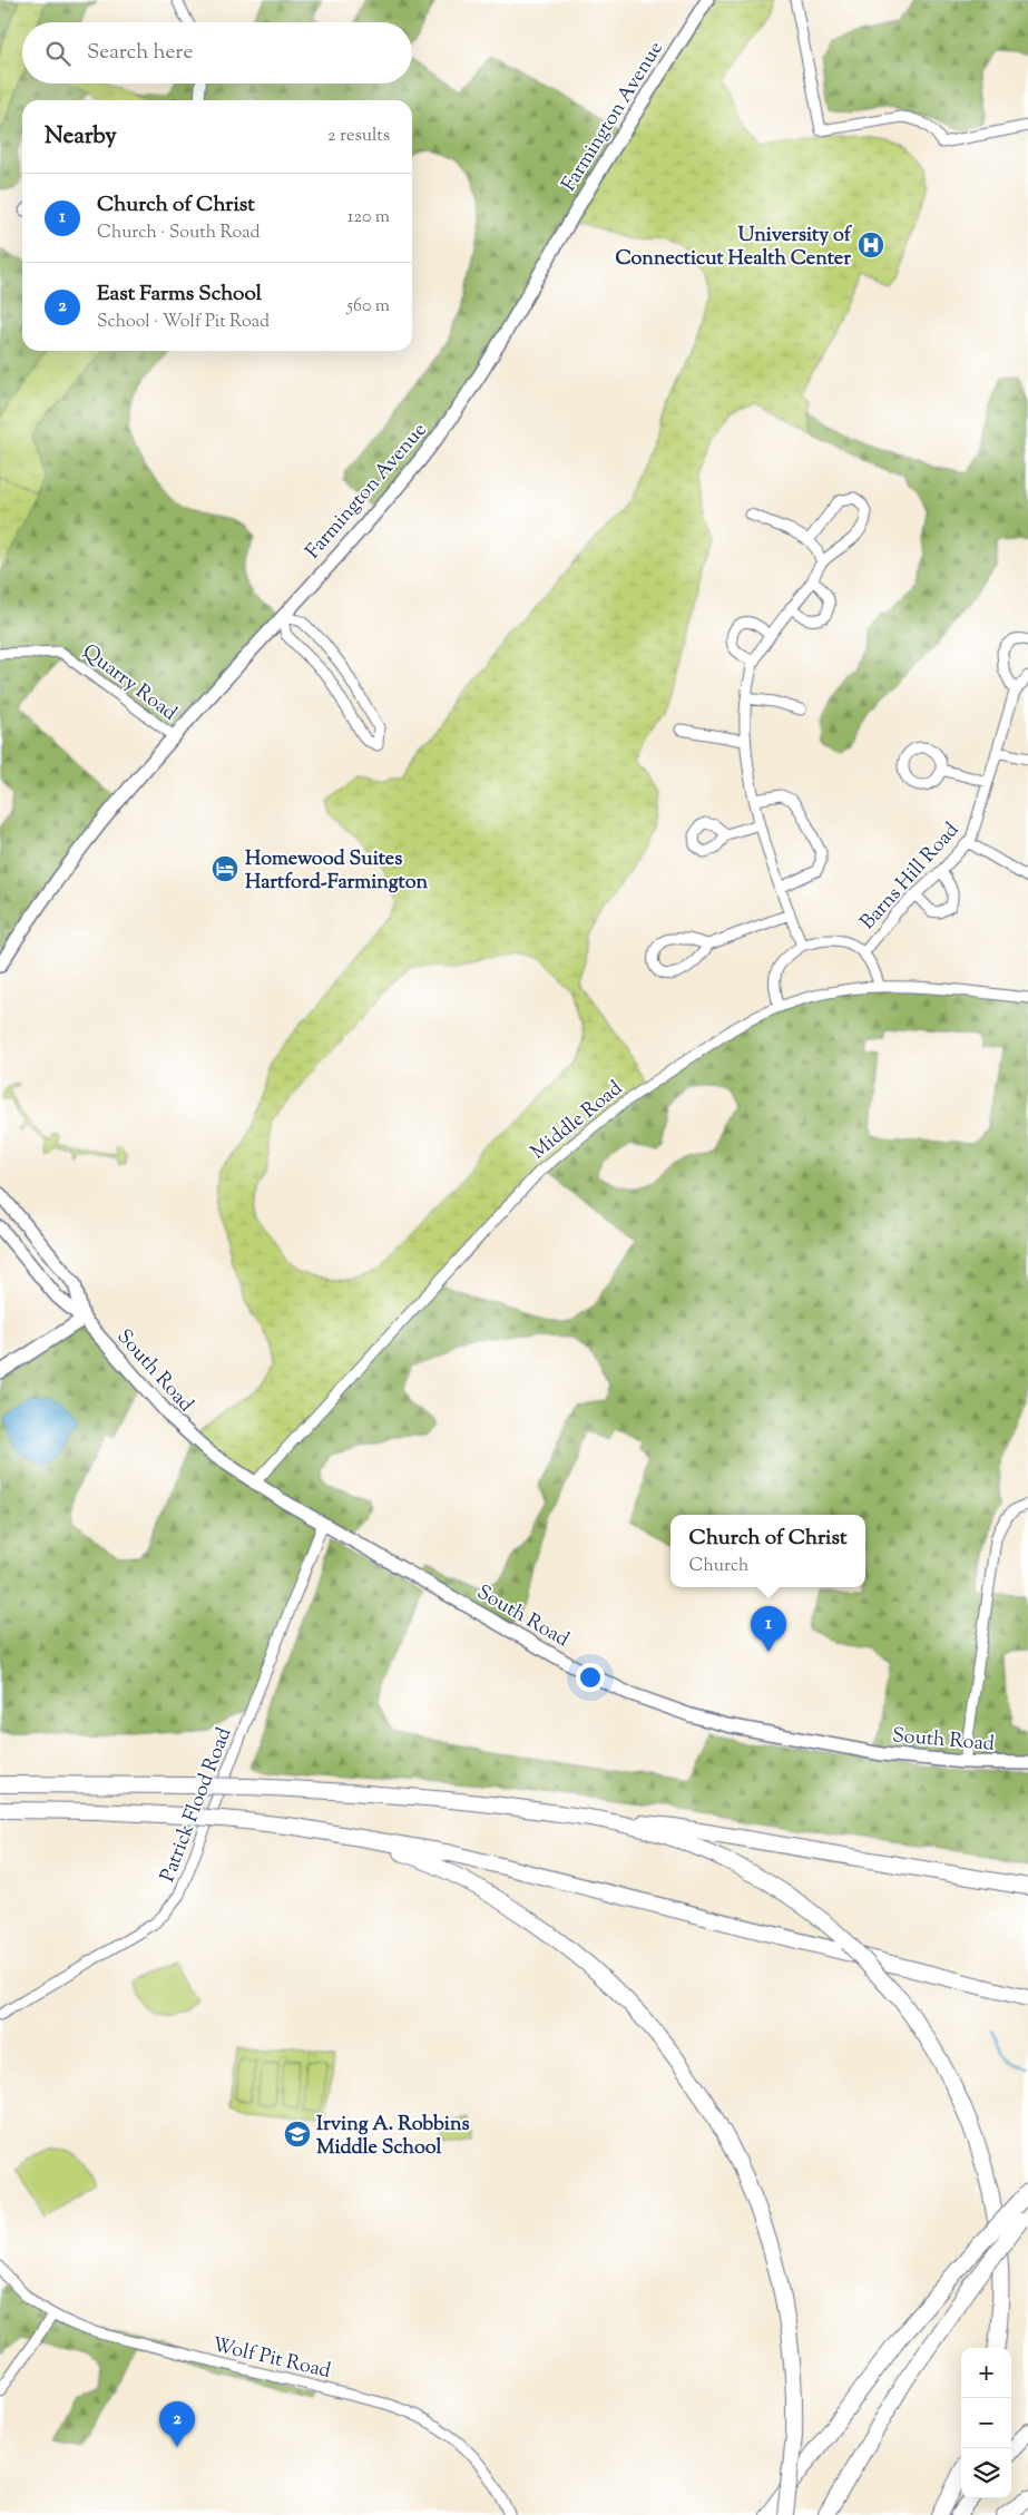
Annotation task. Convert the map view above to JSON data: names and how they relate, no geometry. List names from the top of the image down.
{
  "streets": {
    "main road": ["Farmington Avenue", "South Road"],
    "street": [
      "Quarry Road",
      "Barns Hill Road",
      "Middle Road",
      "Patrick Flood Road",
      "Wolf Pit Road"
    ]
  },
  "crossings": [
    ["Farmington Avenue", "Quarry Road"],
    ["Middle Road", "South Road"],
    ["South Road", "Patrick Flood Road"]
  ],
  "places": {
    "hospital": ["University of Connecticut Health Center"],
    "hotel": ["Homewood Suites Hartford-Farmington"],
    "school or university": ["Irving A. Robbins Middle School"]
  },
  "page": {
    "search": "Search here",
    "heading": ["Nearby", "2 results"],
    "list": [
      {
        "mark": "1",
        "name": "Church of Christ",
        "note": "Church · South Road",
        "value": "120 m"
      },
      {
        "mark": "2",
        "name": "East Farms School",
        "note": "School · Wolf Pit Road",
        "value": "560 m"
      }
    ],
    "popup": ["Church of Christ", "Church"],
    "pins": ["1", "2"],
    "map_buttons": ["+", "−"]
  }
}
